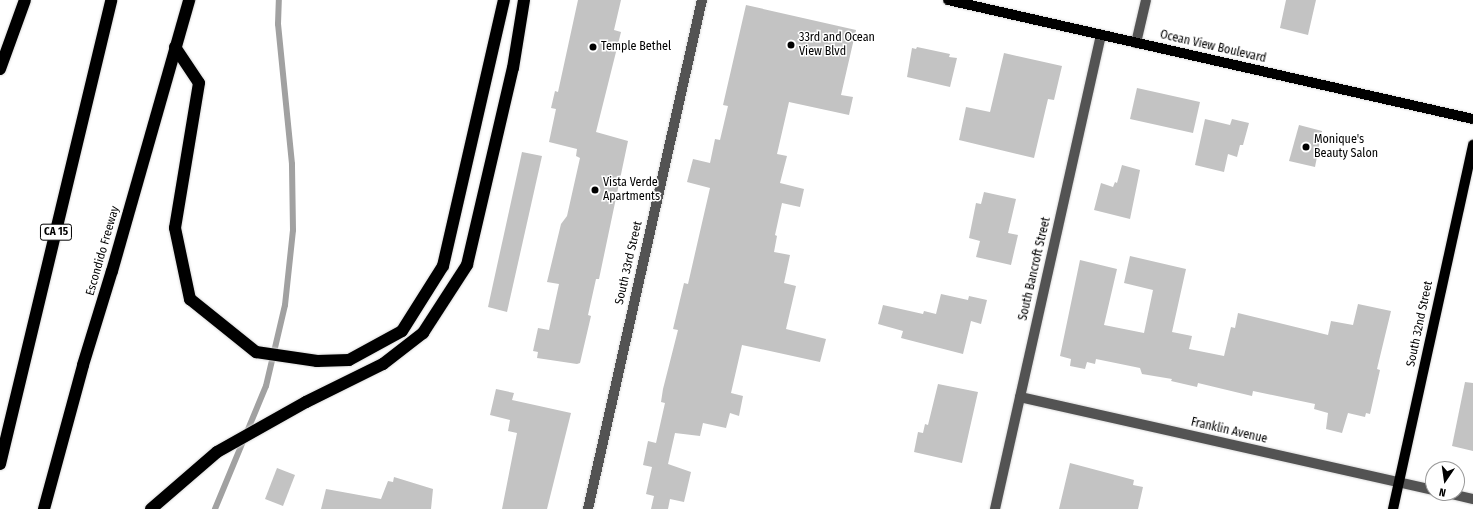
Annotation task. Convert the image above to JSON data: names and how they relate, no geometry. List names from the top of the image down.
{
  "streets": {
    "highway": ["CA 15", "Escondido Freeway"],
    "main road": ["Ocean View Boulevard", "South 32nd Street"],
    "street": ["South 33rd Street", "South Bancroft Street", "Franklin Avenue"]
  },
  "crossings": [
    ["Ocean View Boulevard", "South Bancroft Street"],
    ["South Bancroft Street", "Franklin Avenue"],
    ["South 32nd Street", "Franklin Avenue"]
  ],
  "places": [
    "33rd and Ocean View Blvd",
    "Temple Bethel",
    "Monique's Beauty Salon",
    "Vista Verde Apartments"
  ],
  "north": "bottom"
}
